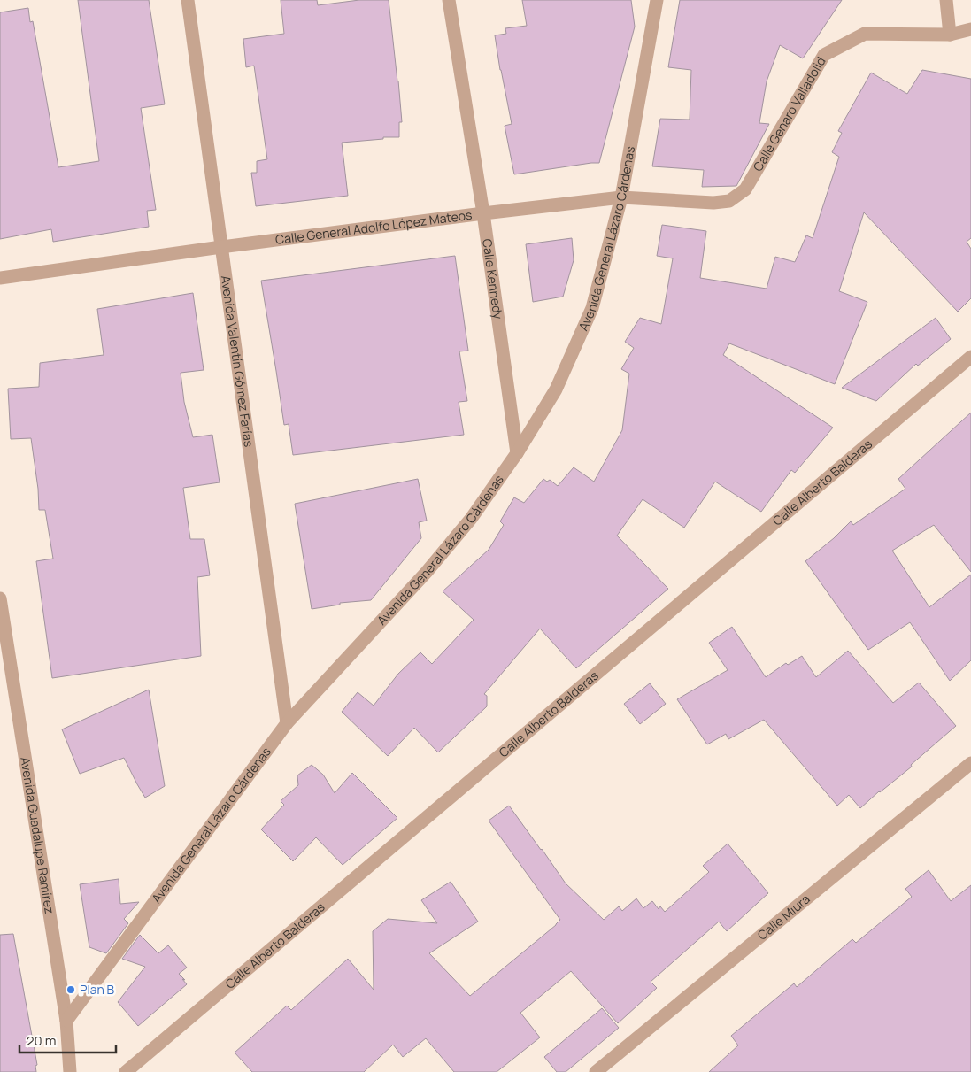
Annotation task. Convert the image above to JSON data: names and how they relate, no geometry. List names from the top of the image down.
{
  "streets": {
    "street": [
      "Calle Genaro Valladolid",
      "Calle General Adolfo López Mateos",
      "Avenida General Lázaro Cárdenas",
      "Calle Kennedy",
      "Avenida Valentín Gómez Farías",
      "Calle Alberto Balderas",
      "Avenida Guadalupe Ramírez",
      "Calle Miura"
    ]
  },
  "crossings": [
    ["Calle Genaro Valladolid", "Calle General Adolfo López Mateos"],
    ["Calle General Adolfo López Mateos", "Avenida General Lázaro Cárdenas"],
    ["Calle General Adolfo López Mateos", "Calle Kennedy"],
    ["Calle General Adolfo López Mateos", "Avenida Valentín Gómez Farías"],
    ["Avenida General Lázaro Cárdenas", "Calle Kennedy"],
    ["Avenida General Lázaro Cárdenas", "Avenida Valentín Gómez Farías"],
    ["Avenida General Lázaro Cárdenas", "Avenida Guadalupe Ramírez"]
  ],
  "places": ["Plan B"],
  "scale_bar": "20 m"
}
